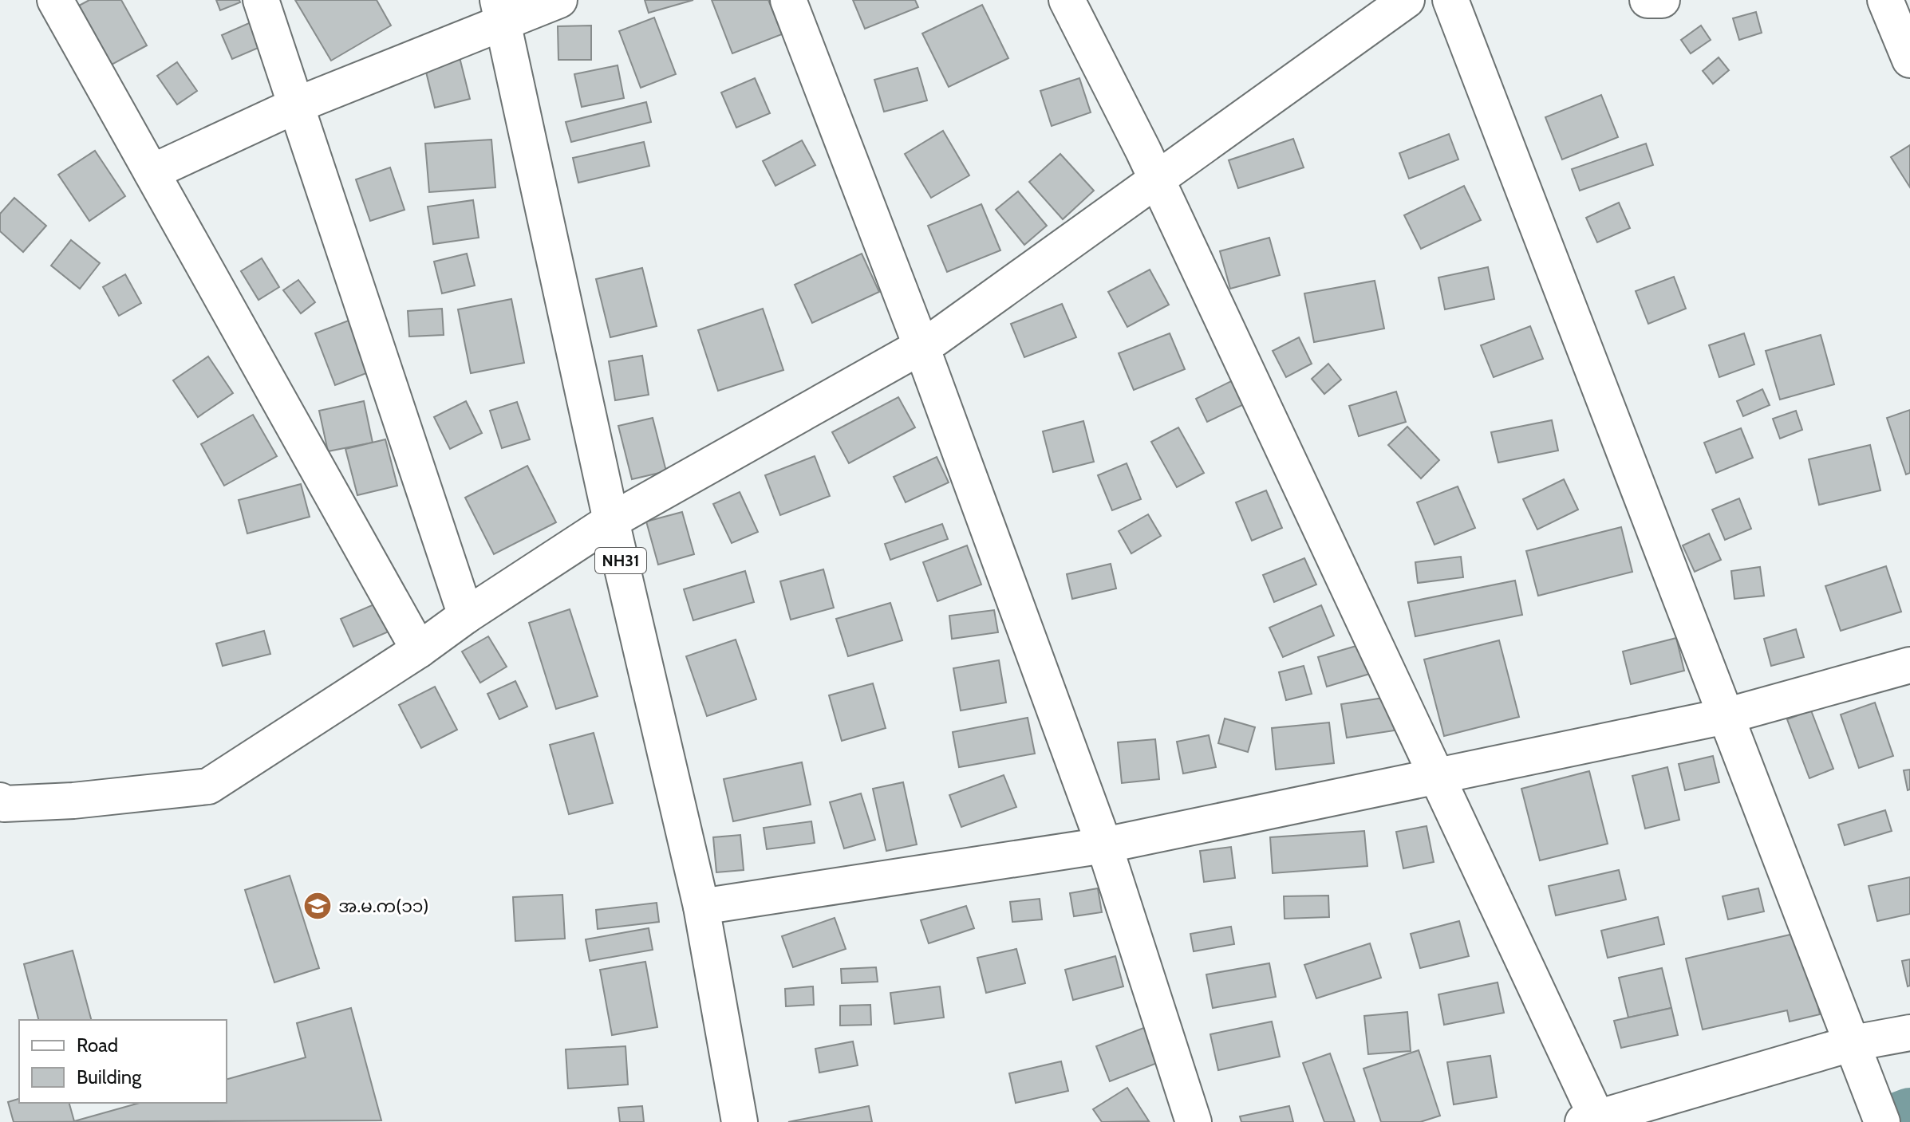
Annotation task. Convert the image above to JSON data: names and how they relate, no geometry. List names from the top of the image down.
{
  "streets": {
    "main road": ["NH31"]
  },
  "places": {
    "school or university": ["အ.မ.က(၁၁)"]
  },
  "legend": ["Road", "Building"]
}
